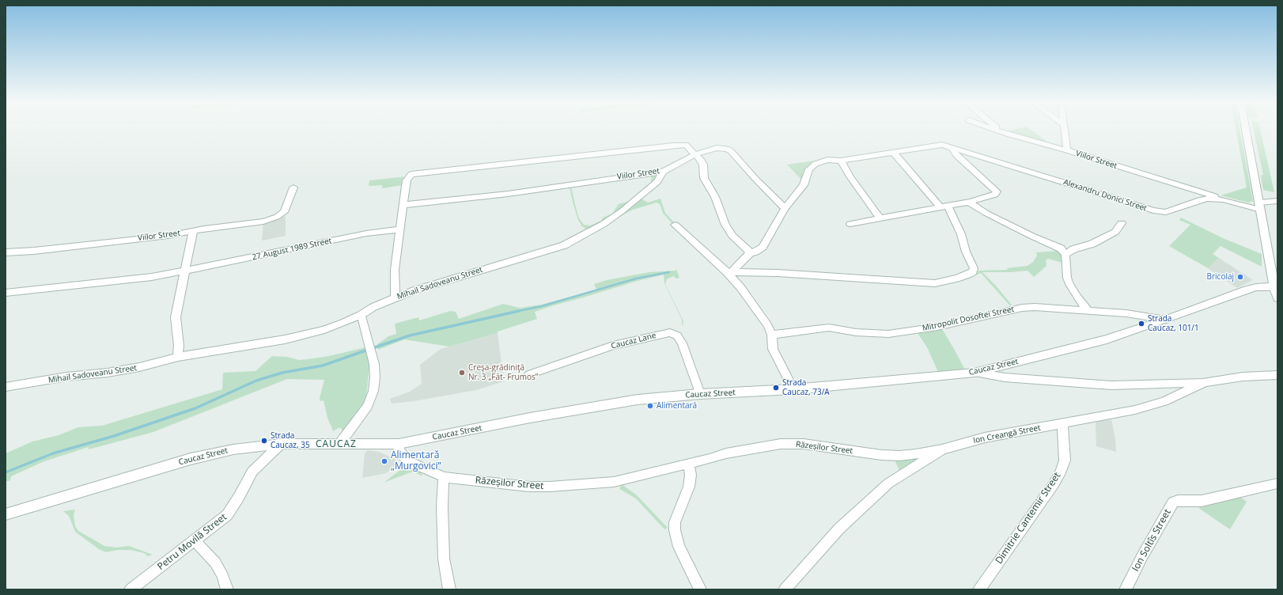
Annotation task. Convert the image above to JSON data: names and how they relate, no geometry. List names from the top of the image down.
{
  "streets": {
    "street": [
      "Viilor Street",
      "Alexandru Donici Street",
      "27 August 1989 Street",
      "Mihail Sadoveanu Street",
      "Mitropolit Dosoftei Street",
      "Caucaz Lane",
      "Caucaz Street",
      "Ion Creangă Street",
      "Răzeșilor Street",
      "Dimitrie Cantemir Street",
      "Ion Soltîs Street",
      "Petru Movilă Street"
    ]
  },
  "crossings": [
    ["Viilor Street", "Alexandru Donici Street"],
    ["Viilor Street", "Mihail Sadoveanu Street"],
    ["Mitropolit Dosoftei Street", "Caucaz Street"],
    ["Caucaz Lane", "Caucaz Street"],
    ["Caucaz Street", "Răzeșilor Street"],
    ["Caucaz Street", "Petru Movilă Street"],
    ["Ion Creangă Street", "Răzeșilor Street"],
    ["Ion Creangă Street", "Dimitrie Cantemir Street"]
  ],
  "districts": ["CAUCAZ"],
  "places": [
    "Bricolaj",
    "Strada Caucaz, 101/1",
    "Creşa-grădiniţă Nr. 3 „Făt- Frumos”",
    "Strada Caucaz, 73/A",
    "Alimentară",
    "Strada Caucaz, 35",
    "Alimentară „Murgovici”"
  ]
}
